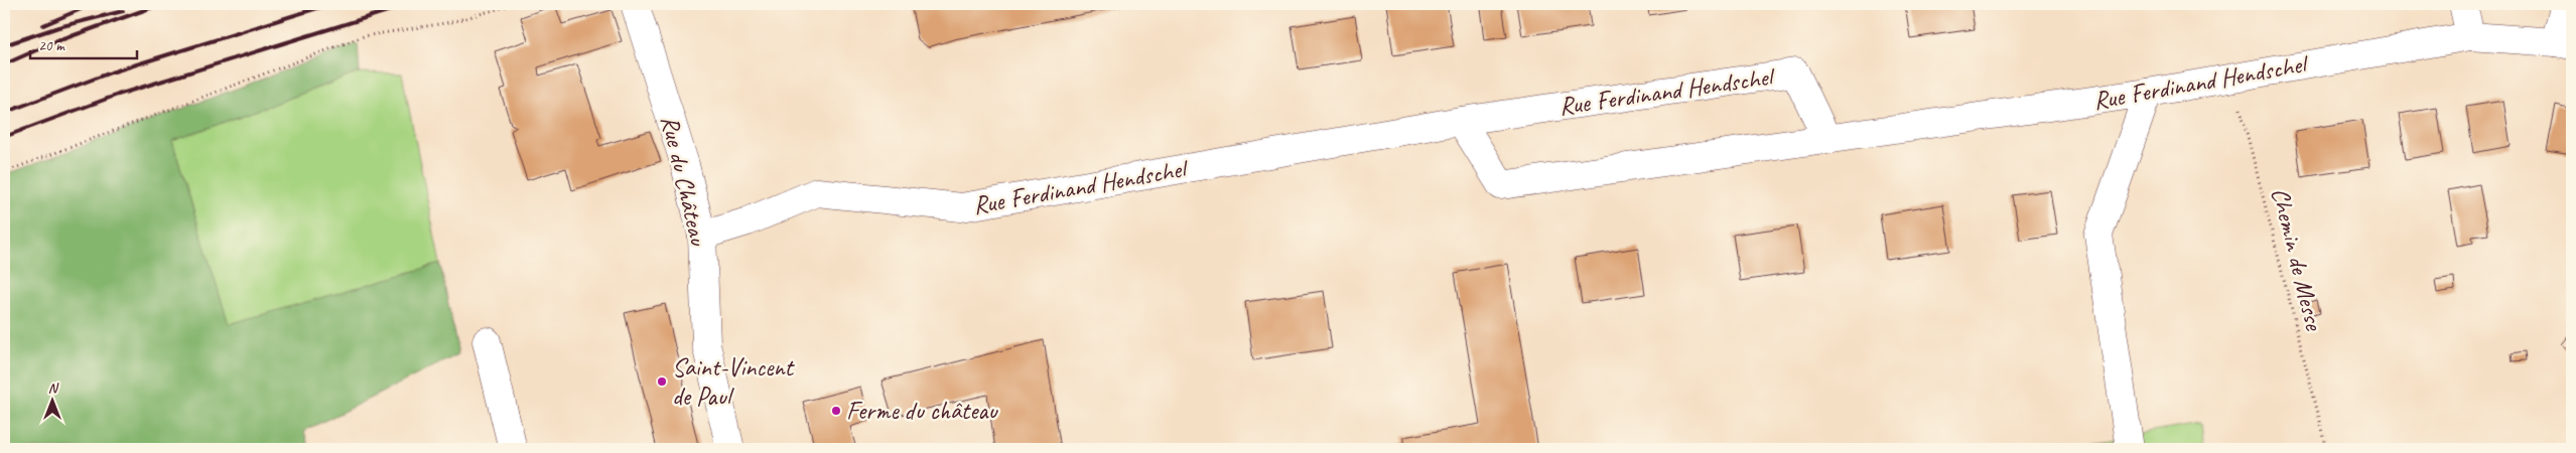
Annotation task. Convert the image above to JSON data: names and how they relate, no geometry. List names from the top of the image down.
{
  "streets": {
    "street": ["Rue Ferdinand Hendschel", "Rue du Château"],
    "path": ["Chemin de Messe"]
  },
  "crossings": [
    ["Rue Ferdinand Hendschel", "Rue du Château"],
    ["Rue Ferdinand Hendschel", "Chemin de Messe"]
  ],
  "places": ["Saint-Vincent de Paul", "Ferme du château"],
  "scale_bar": "20 m",
  "north": "top"
}
